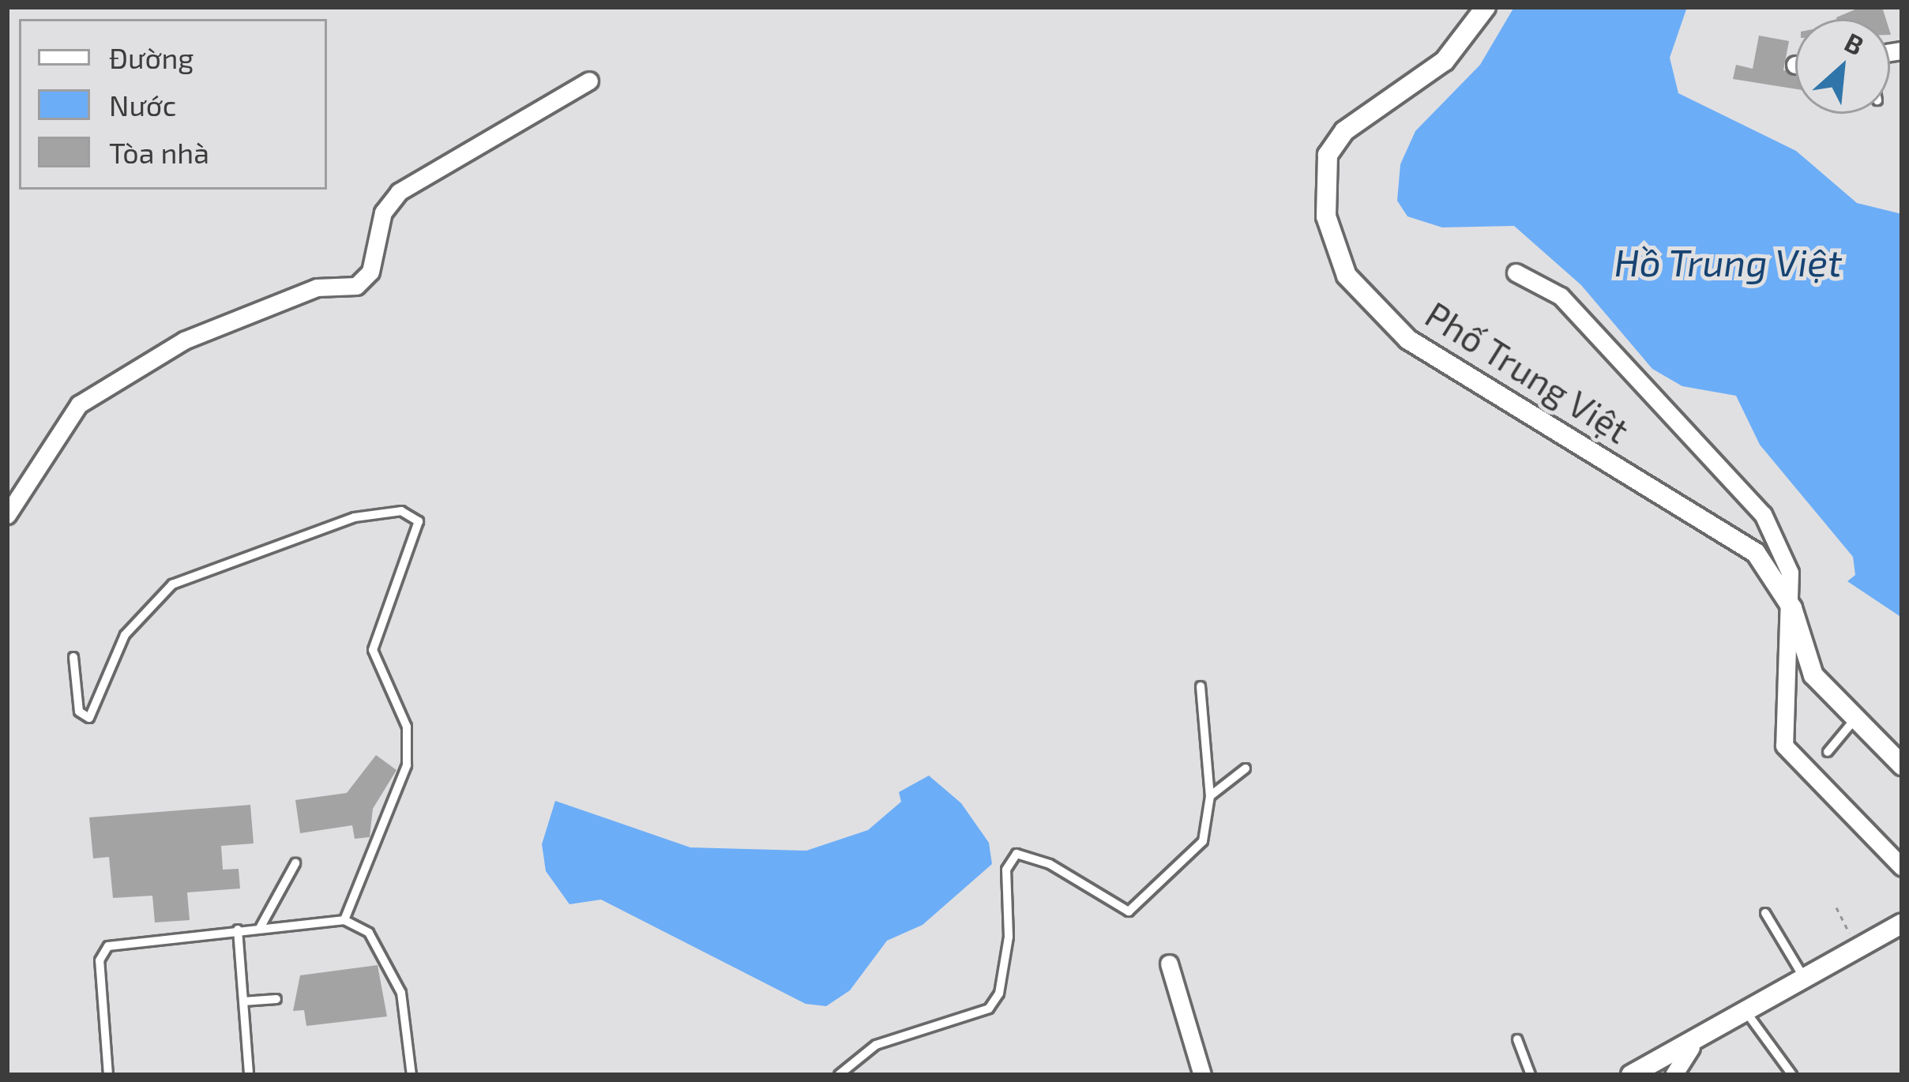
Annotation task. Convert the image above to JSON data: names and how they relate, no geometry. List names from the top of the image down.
{
  "streets": {
    "street": ["Phố Trung Việt"]
  },
  "water": ["Hồ Trung Việt"],
  "legend": ["Đường", "Nước", "Tòa nhà"],
  "north": "top right"
}
